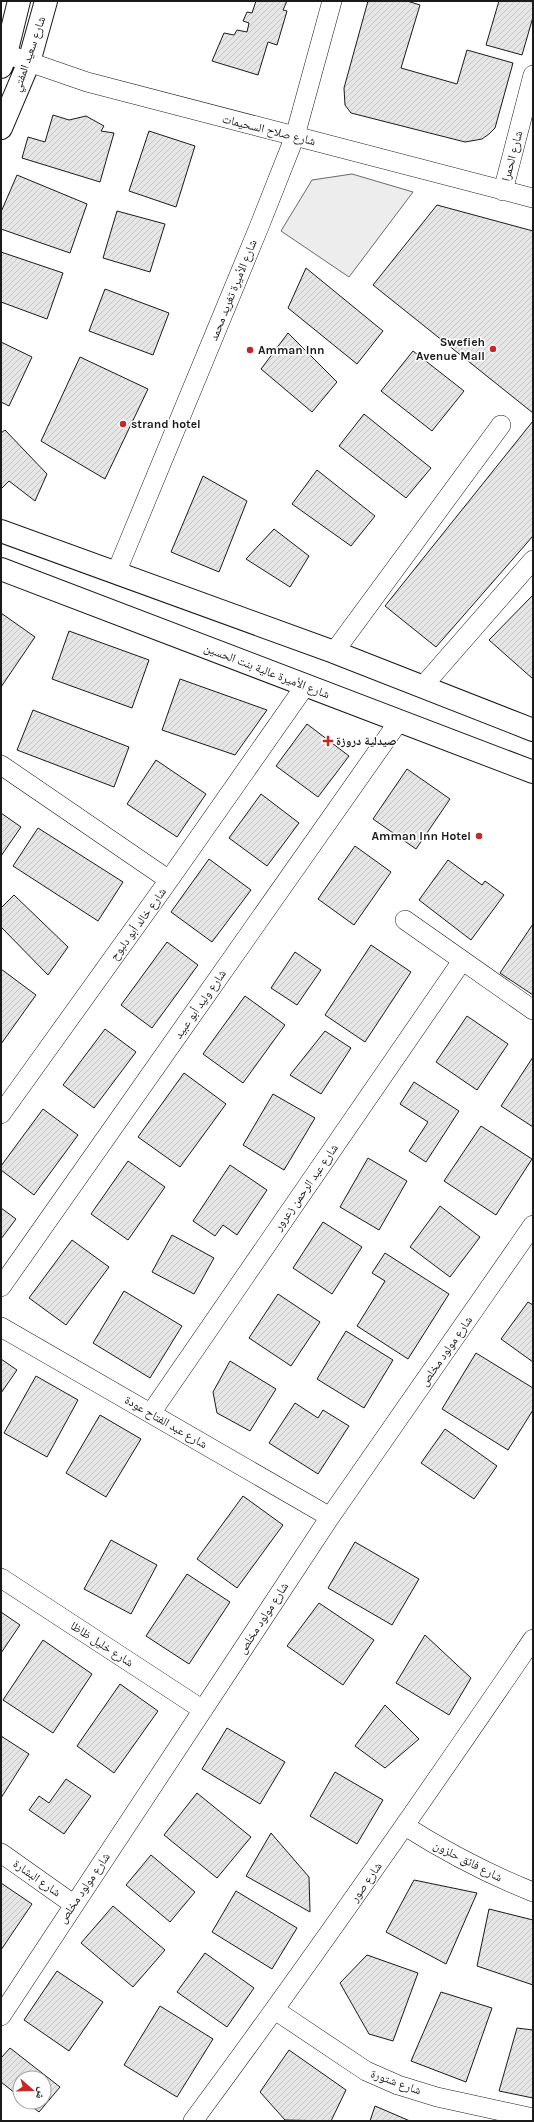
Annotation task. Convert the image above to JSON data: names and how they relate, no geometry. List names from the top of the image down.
{
  "streets": {
    "main road": ["شارع سعيد المفتي", "شارع الأميرة عالية بنت الحسين"],
    "street": [
      "شارع صلاح السحيمات",
      "شارع الحمرا",
      "شارع الأميرة تغريد محمد",
      "شارع خالد أبو دلبوح",
      "شارع وليد أبو عبيد",
      "شارع عبد الرحمن زعرور",
      "شارع مولود مخلص",
      "شارع عبد الفتاح عودة",
      "شارع خليل ظاظا",
      "شارع فائق حلزون",
      "شارع البشارة",
      "شارع صور",
      "شارع شتورة"
    ]
  },
  "crossings": [
    ["شارع سعيد المفتي", "شارع صلاح السحيمات"],
    ["شارع صلاح السحيمات", "شارع الحمرا"],
    ["شارع صلاح السحيمات", "شارع الأميرة تغريد محمد"],
    ["شارع الأميرة عالية بنت الحسين", "شارع وليد أبو عبيد"],
    ["شارع عبد الرحمن زعرور", "شارع عبد الفتاح عودة"],
    ["شارع مولود مخلص", "شارع عبد الفتاح عودة"],
    ["شارع مولود مخلص", "شارع خليل ظاظا"],
    ["شارع مولود مخلص", "شارع البشارة"],
    ["شارع فائق حلزون", "شارع صور"],
    ["شارع صور", "شارع شتورة"]
  ],
  "places": {
    "other": [
      "Swefieh Avenue Mall",
      "Amman Inn",
      "strand hotel",
      "Amman Inn Hotel"
    ],
    "health": ["صيدلية دروزة"]
  },
  "north": "right"
}
